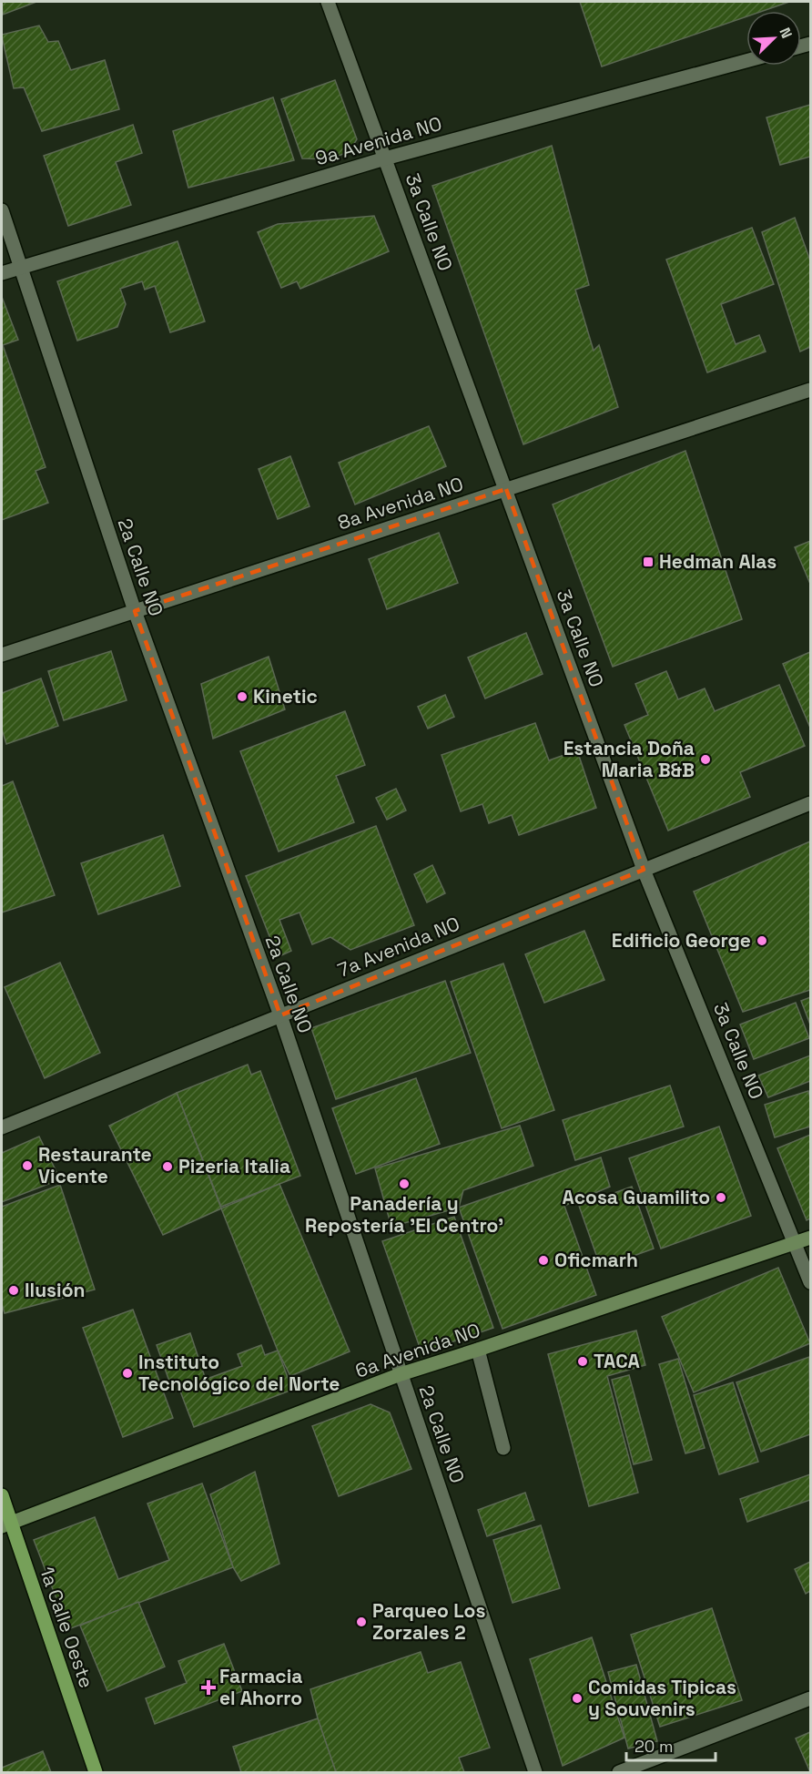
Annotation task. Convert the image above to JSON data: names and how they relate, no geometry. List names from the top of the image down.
{
  "streets": {
    "main road": ["1a Calle Oeste"],
    "street": [
      "9a Avenida NO",
      "3a Calle NO",
      "8a Avenida NO",
      "2a Calle NO",
      "7a Avenida NO",
      "6a Avenida NO"
    ]
  },
  "crossings": [
    ["9a Avenida NO", "3a Calle NO"],
    ["9a Avenida NO", "2a Calle NO"],
    ["3a Calle NO", "8a Avenida NO"],
    ["3a Calle NO", "7a Avenida NO"],
    ["3a Calle NO", "6a Avenida NO"],
    ["8a Avenida NO", "2a Calle NO"],
    ["2a Calle NO", "7a Avenida NO"],
    ["2a Calle NO", "6a Avenida NO"],
    ["6a Avenida NO", "1a Calle Oeste"]
  ],
  "places": {
    "transit": ["Hedman Alas"],
    "other": [
      "Kinetic",
      "Estancia Doña Maria B&B",
      "Edificio George",
      "Restaurante Vicente",
      "Pizeria Italia",
      "Panadería y Repostería 'El Centro'",
      "Acosa Guamilito",
      "Oficmarh",
      "Ilusión",
      "TACA",
      "Instituto Tecnológico del Norte",
      "Parqueo Los Zorzales 2",
      "Comidas Tipicas y Souvenirs"
    ],
    "health": ["Farmacia el Ahorro"]
  },
  "scale_bar": "20 m",
  "north": "top right"
}
